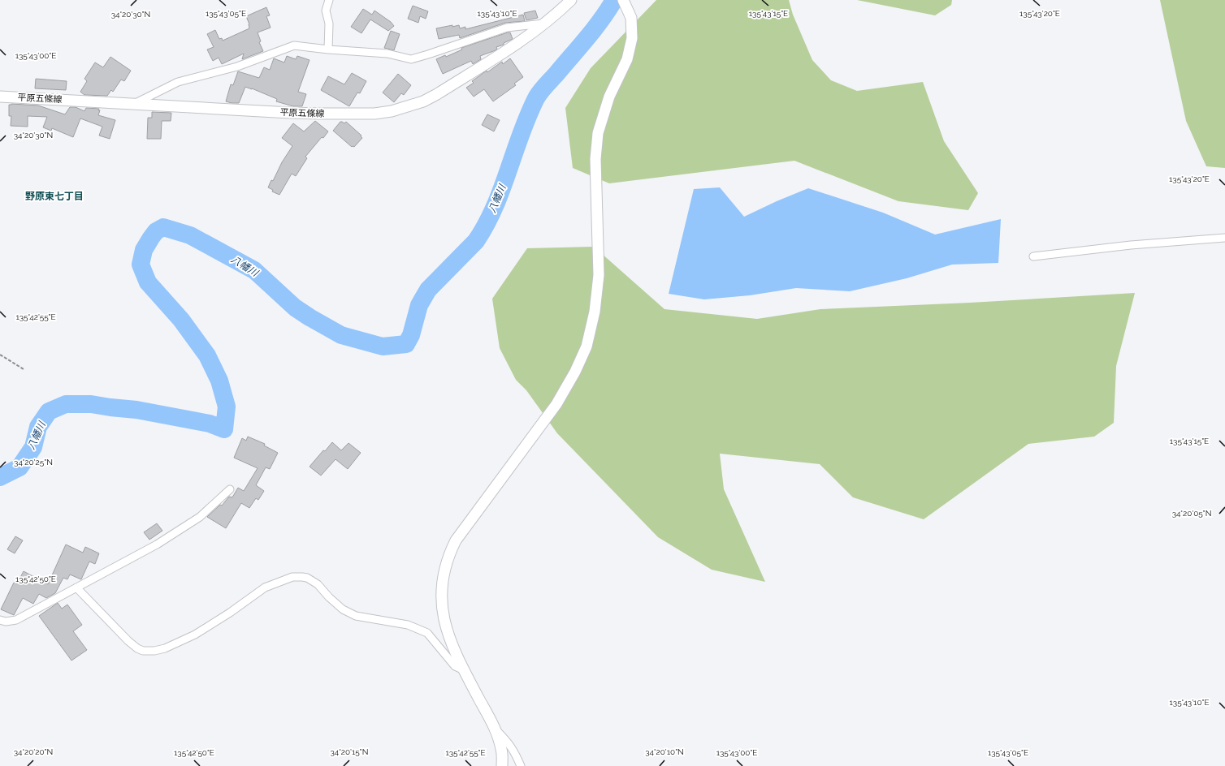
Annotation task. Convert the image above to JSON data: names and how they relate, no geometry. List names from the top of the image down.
{
  "streets": {
    "street": ["平原五條線"]
  },
  "districts": ["野原東七丁目"],
  "water": ["八幡川"],
  "coordinates": [
    "135°43'05\"E",
    "135°43'10\"E",
    "135°43'15\"E",
    "135°43'20\"E",
    "34°20'30\"N",
    "135°43'00\"E",
    "135°42'55\"E",
    "34°20'25\"N",
    "34°20'05\"N",
    "135°42'50\"E",
    "34°20'20\"N",
    "34°20'15\"N",
    "34°20'10\"N"
  ]
}
